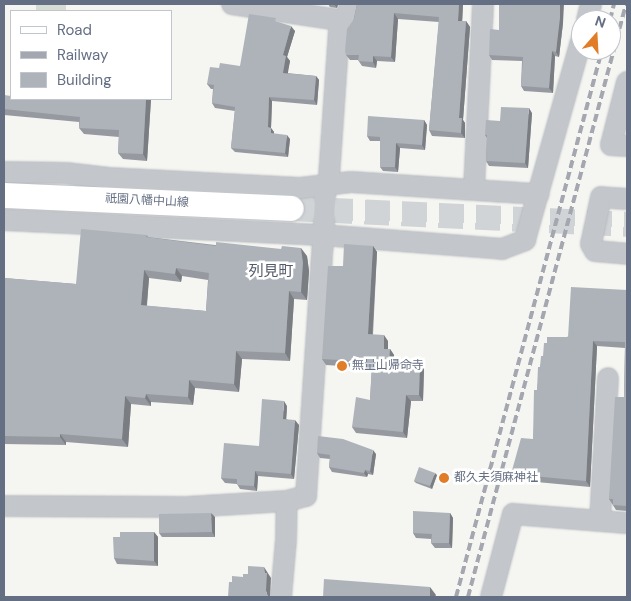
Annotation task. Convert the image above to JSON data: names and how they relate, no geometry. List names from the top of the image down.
{
  "streets": {
    "main road": ["祇園八幡中山線"]
  },
  "districts": ["列見町"],
  "places": ["無量山帰命寺", "都久夫須麻神社"],
  "legend": ["Road", "Railway", "Building"],
  "north": "top"
}
